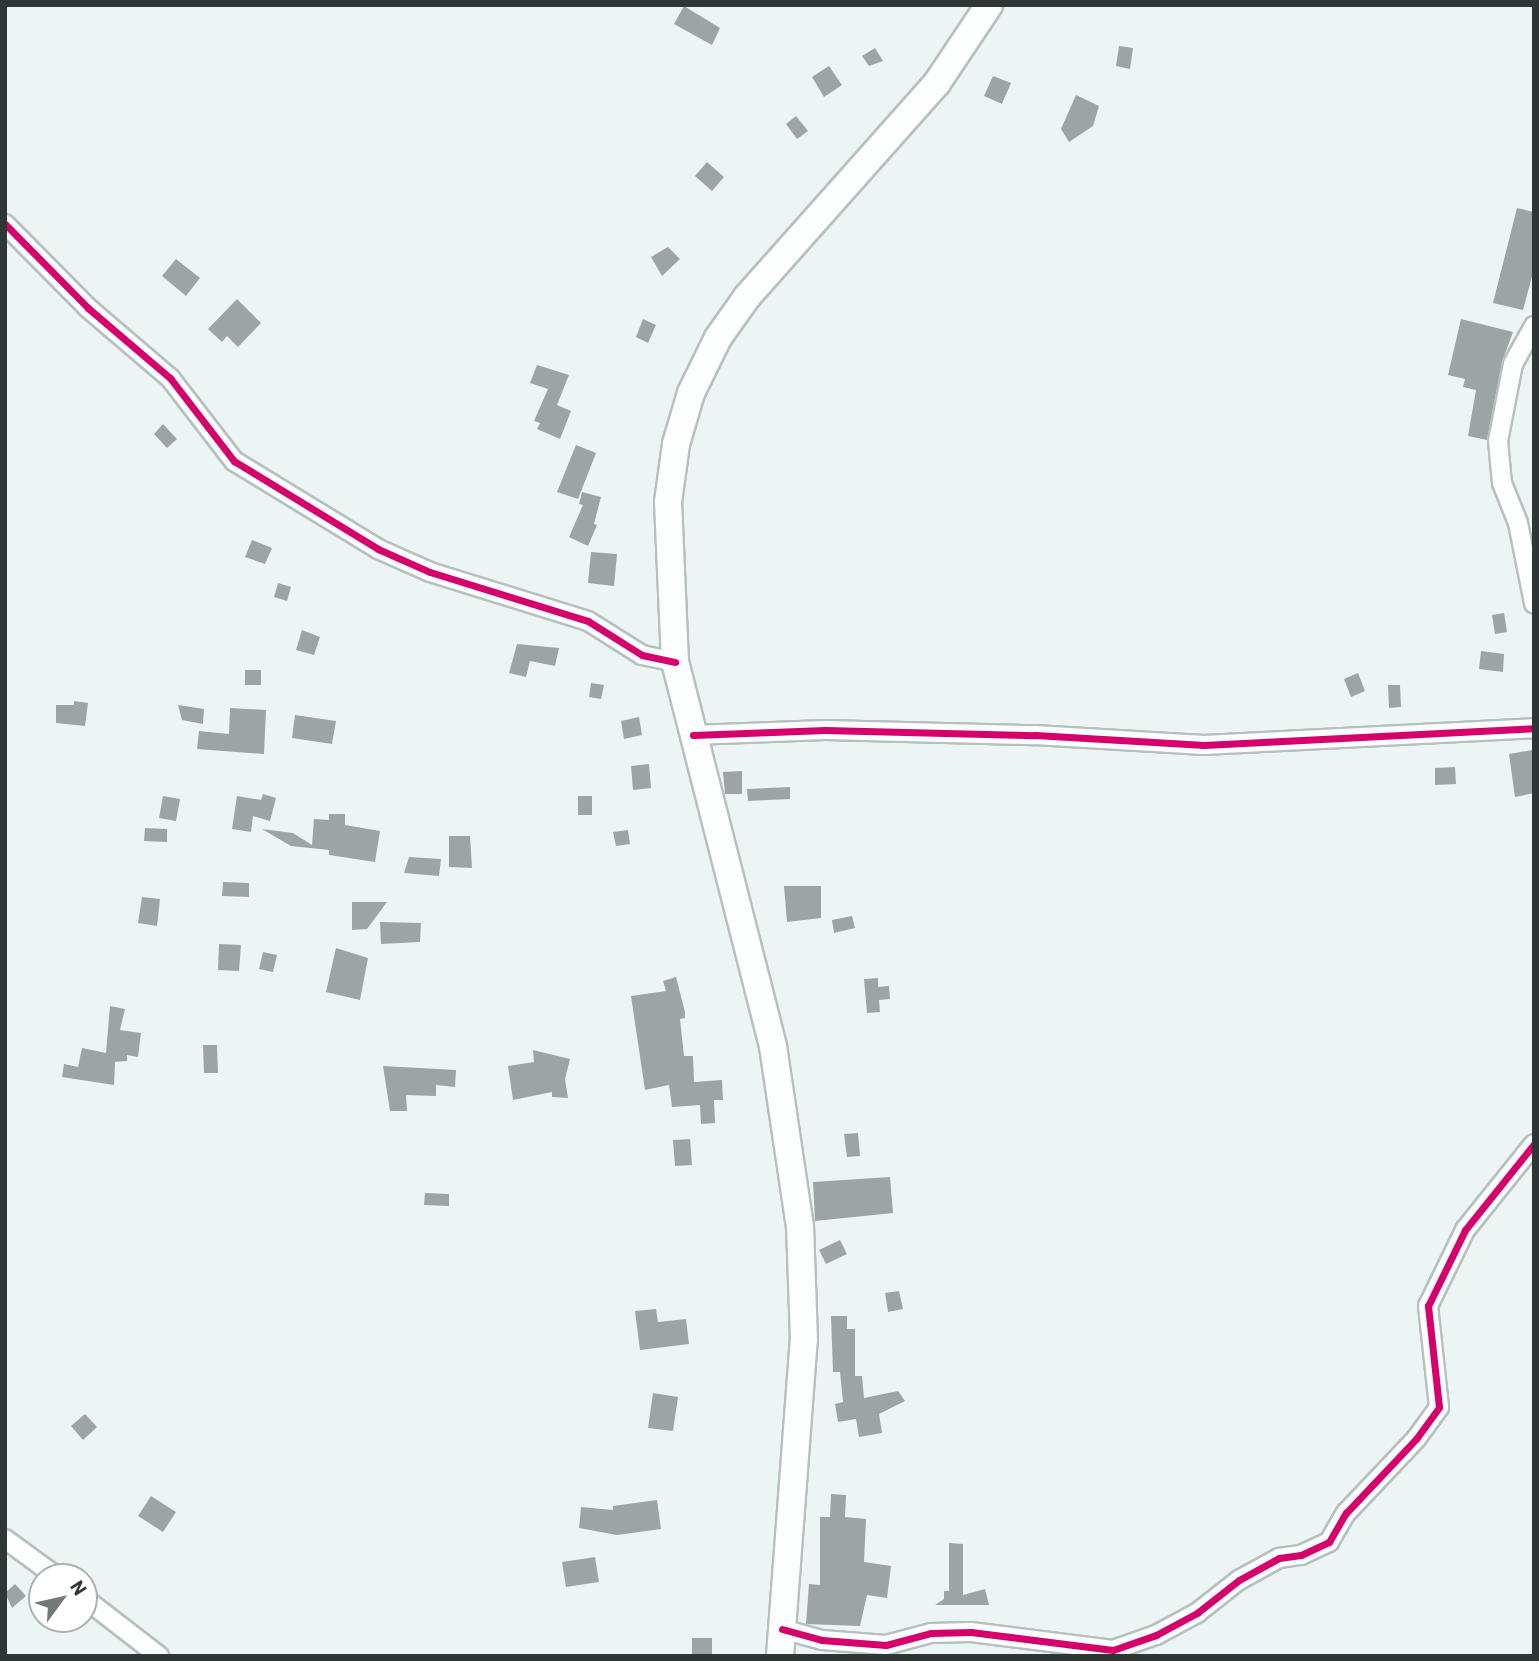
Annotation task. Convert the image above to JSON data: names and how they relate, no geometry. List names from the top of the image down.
{
  "north": "top right"
}
